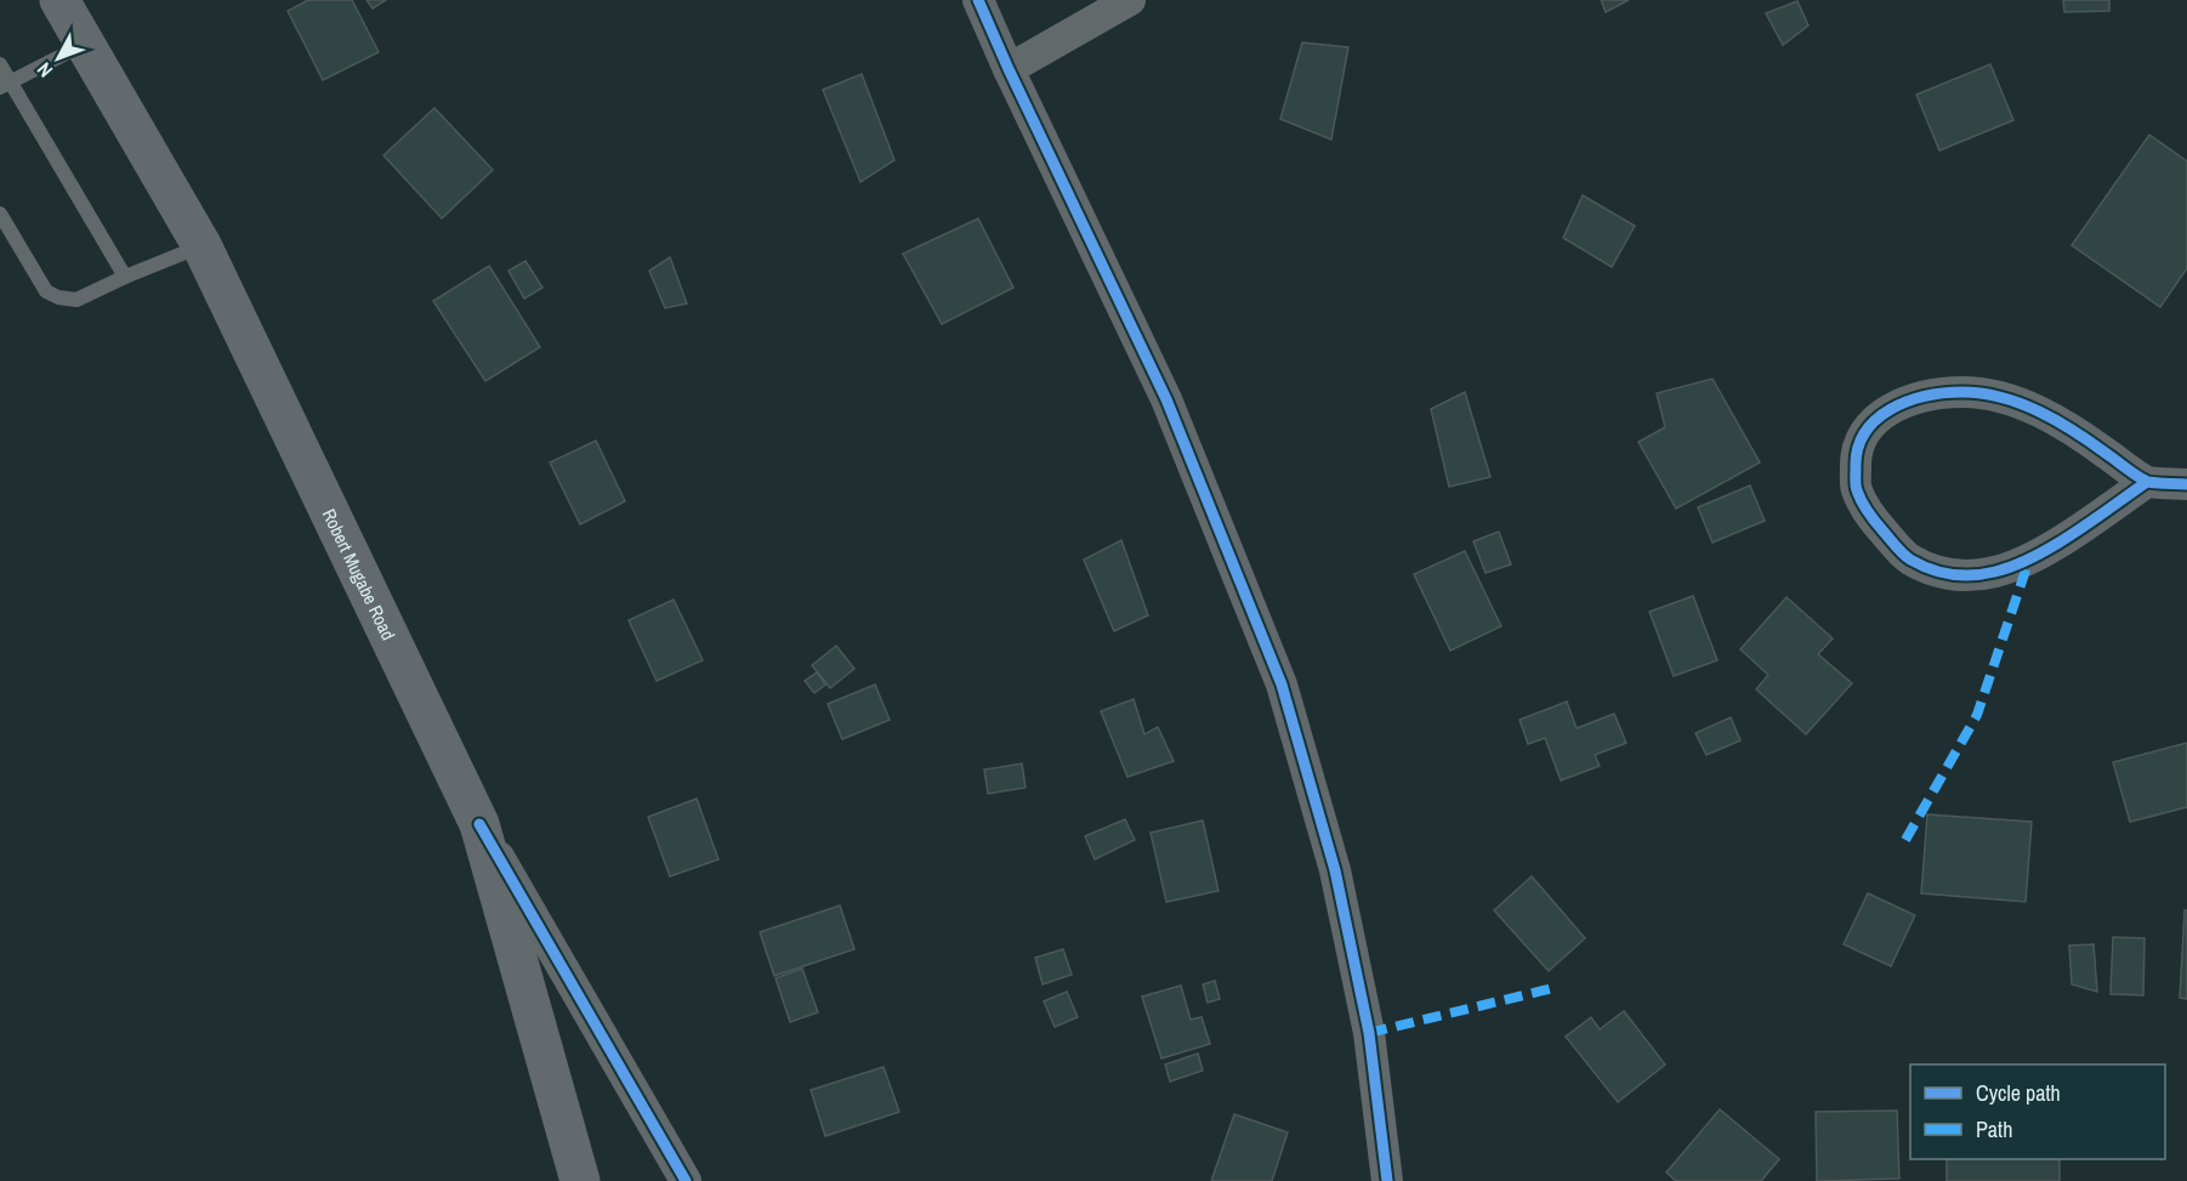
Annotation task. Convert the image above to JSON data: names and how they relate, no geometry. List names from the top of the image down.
{
  "streets": {
    "main road": ["Robert Mugabe Road"]
  },
  "legend": ["Cycle path", "Path"],
  "north": "bottom left"
}
